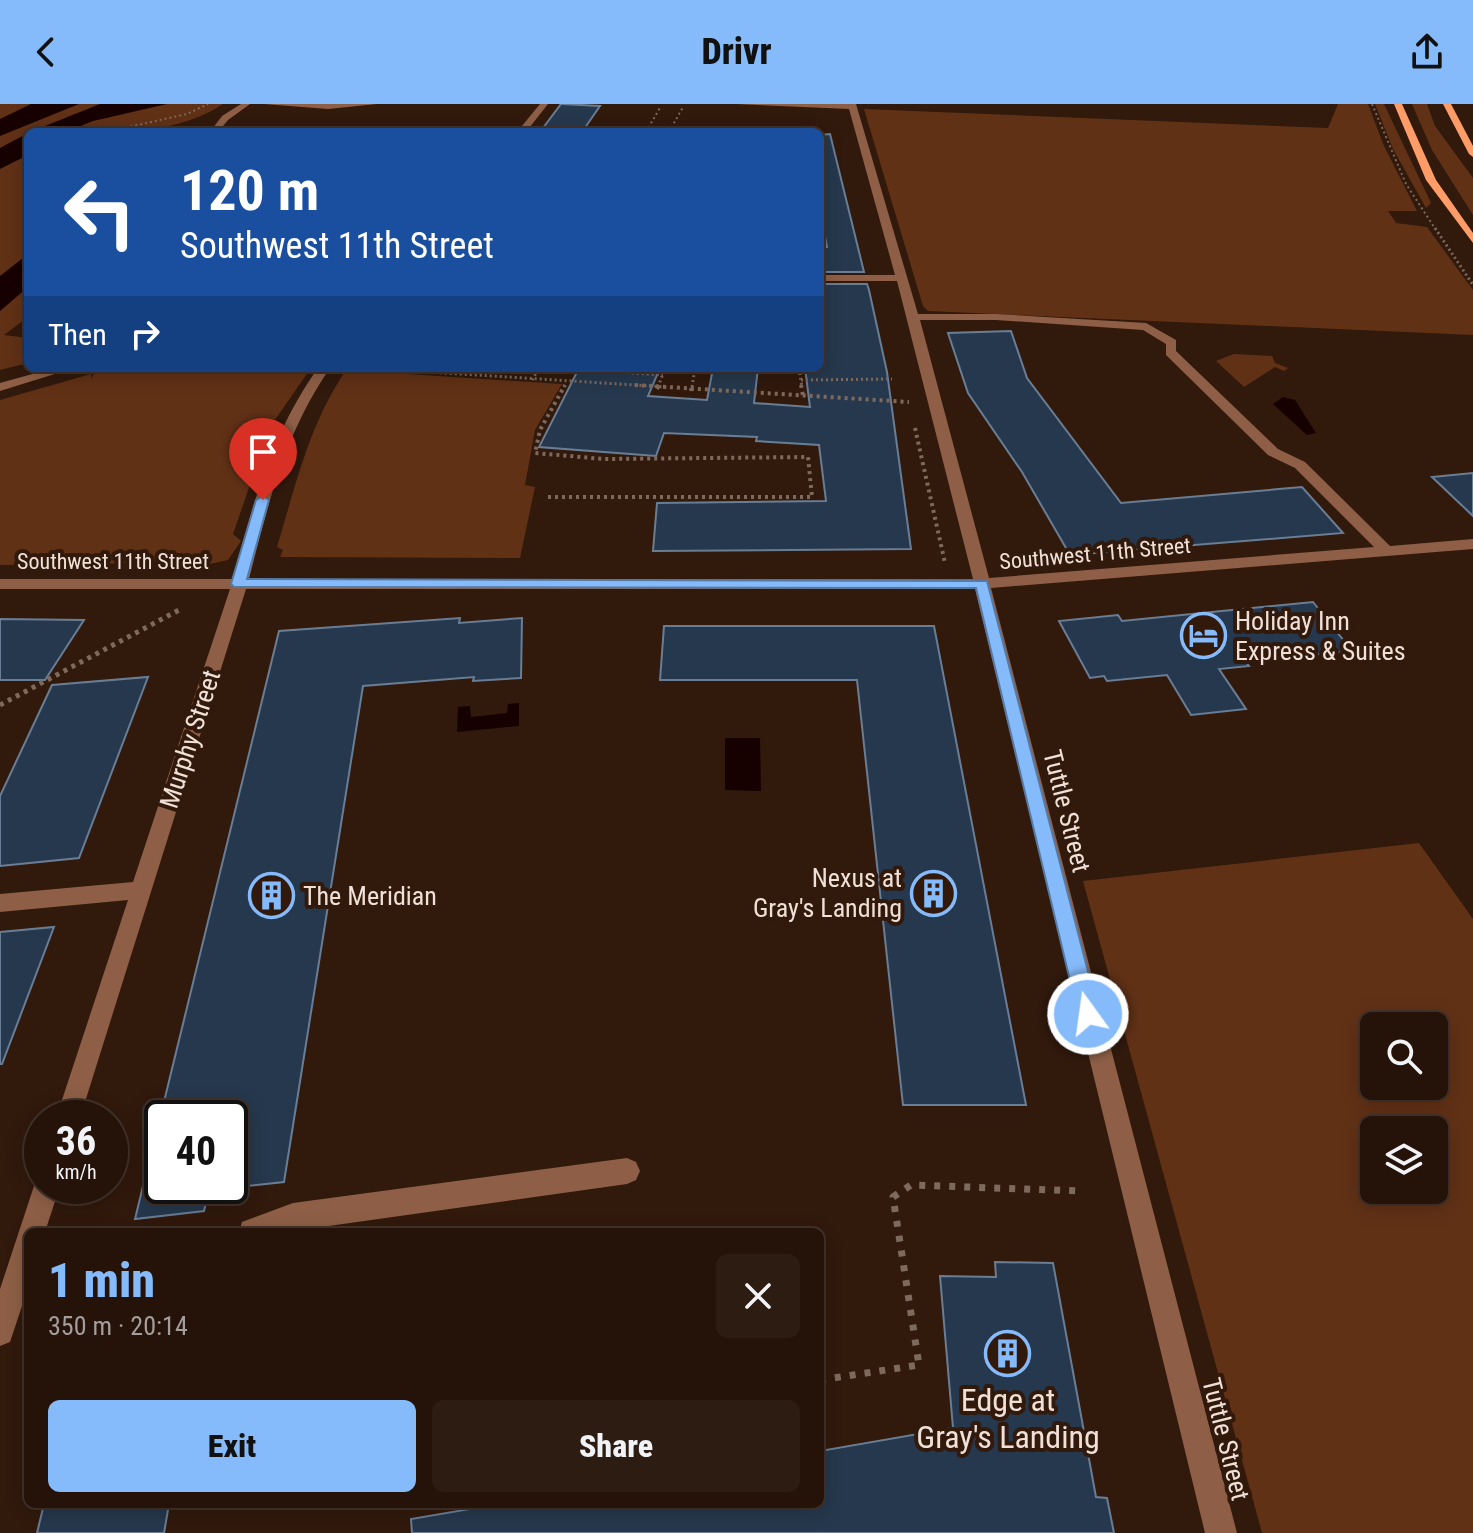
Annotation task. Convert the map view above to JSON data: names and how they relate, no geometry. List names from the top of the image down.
{
  "streets": {
    "street": ["Southwest 11th Street", "Murphy Street", "Tuttle Street"]
  },
  "crossings": [
    ["Southwest 11th Street", "Murphy Street"],
    ["Southwest 11th Street", "Tuttle Street"]
  ],
  "places": {
    "hotel": ["Holiday Inn Express & Suites"],
    "building": ["Nexus at Gray's Landing", "The Meridian", "Edge at Gray's Landing"]
  },
  "page": {
    "header": "Drivr",
    "turn": ["120 m", "Southwest 11th Street"],
    "then": "Then",
    "speed": "36 km/h",
    "limit": "40",
    "heading": ["1 min", "350 m · 20:14"],
    "buttons": ["Exit", "Share"]
  }
}
